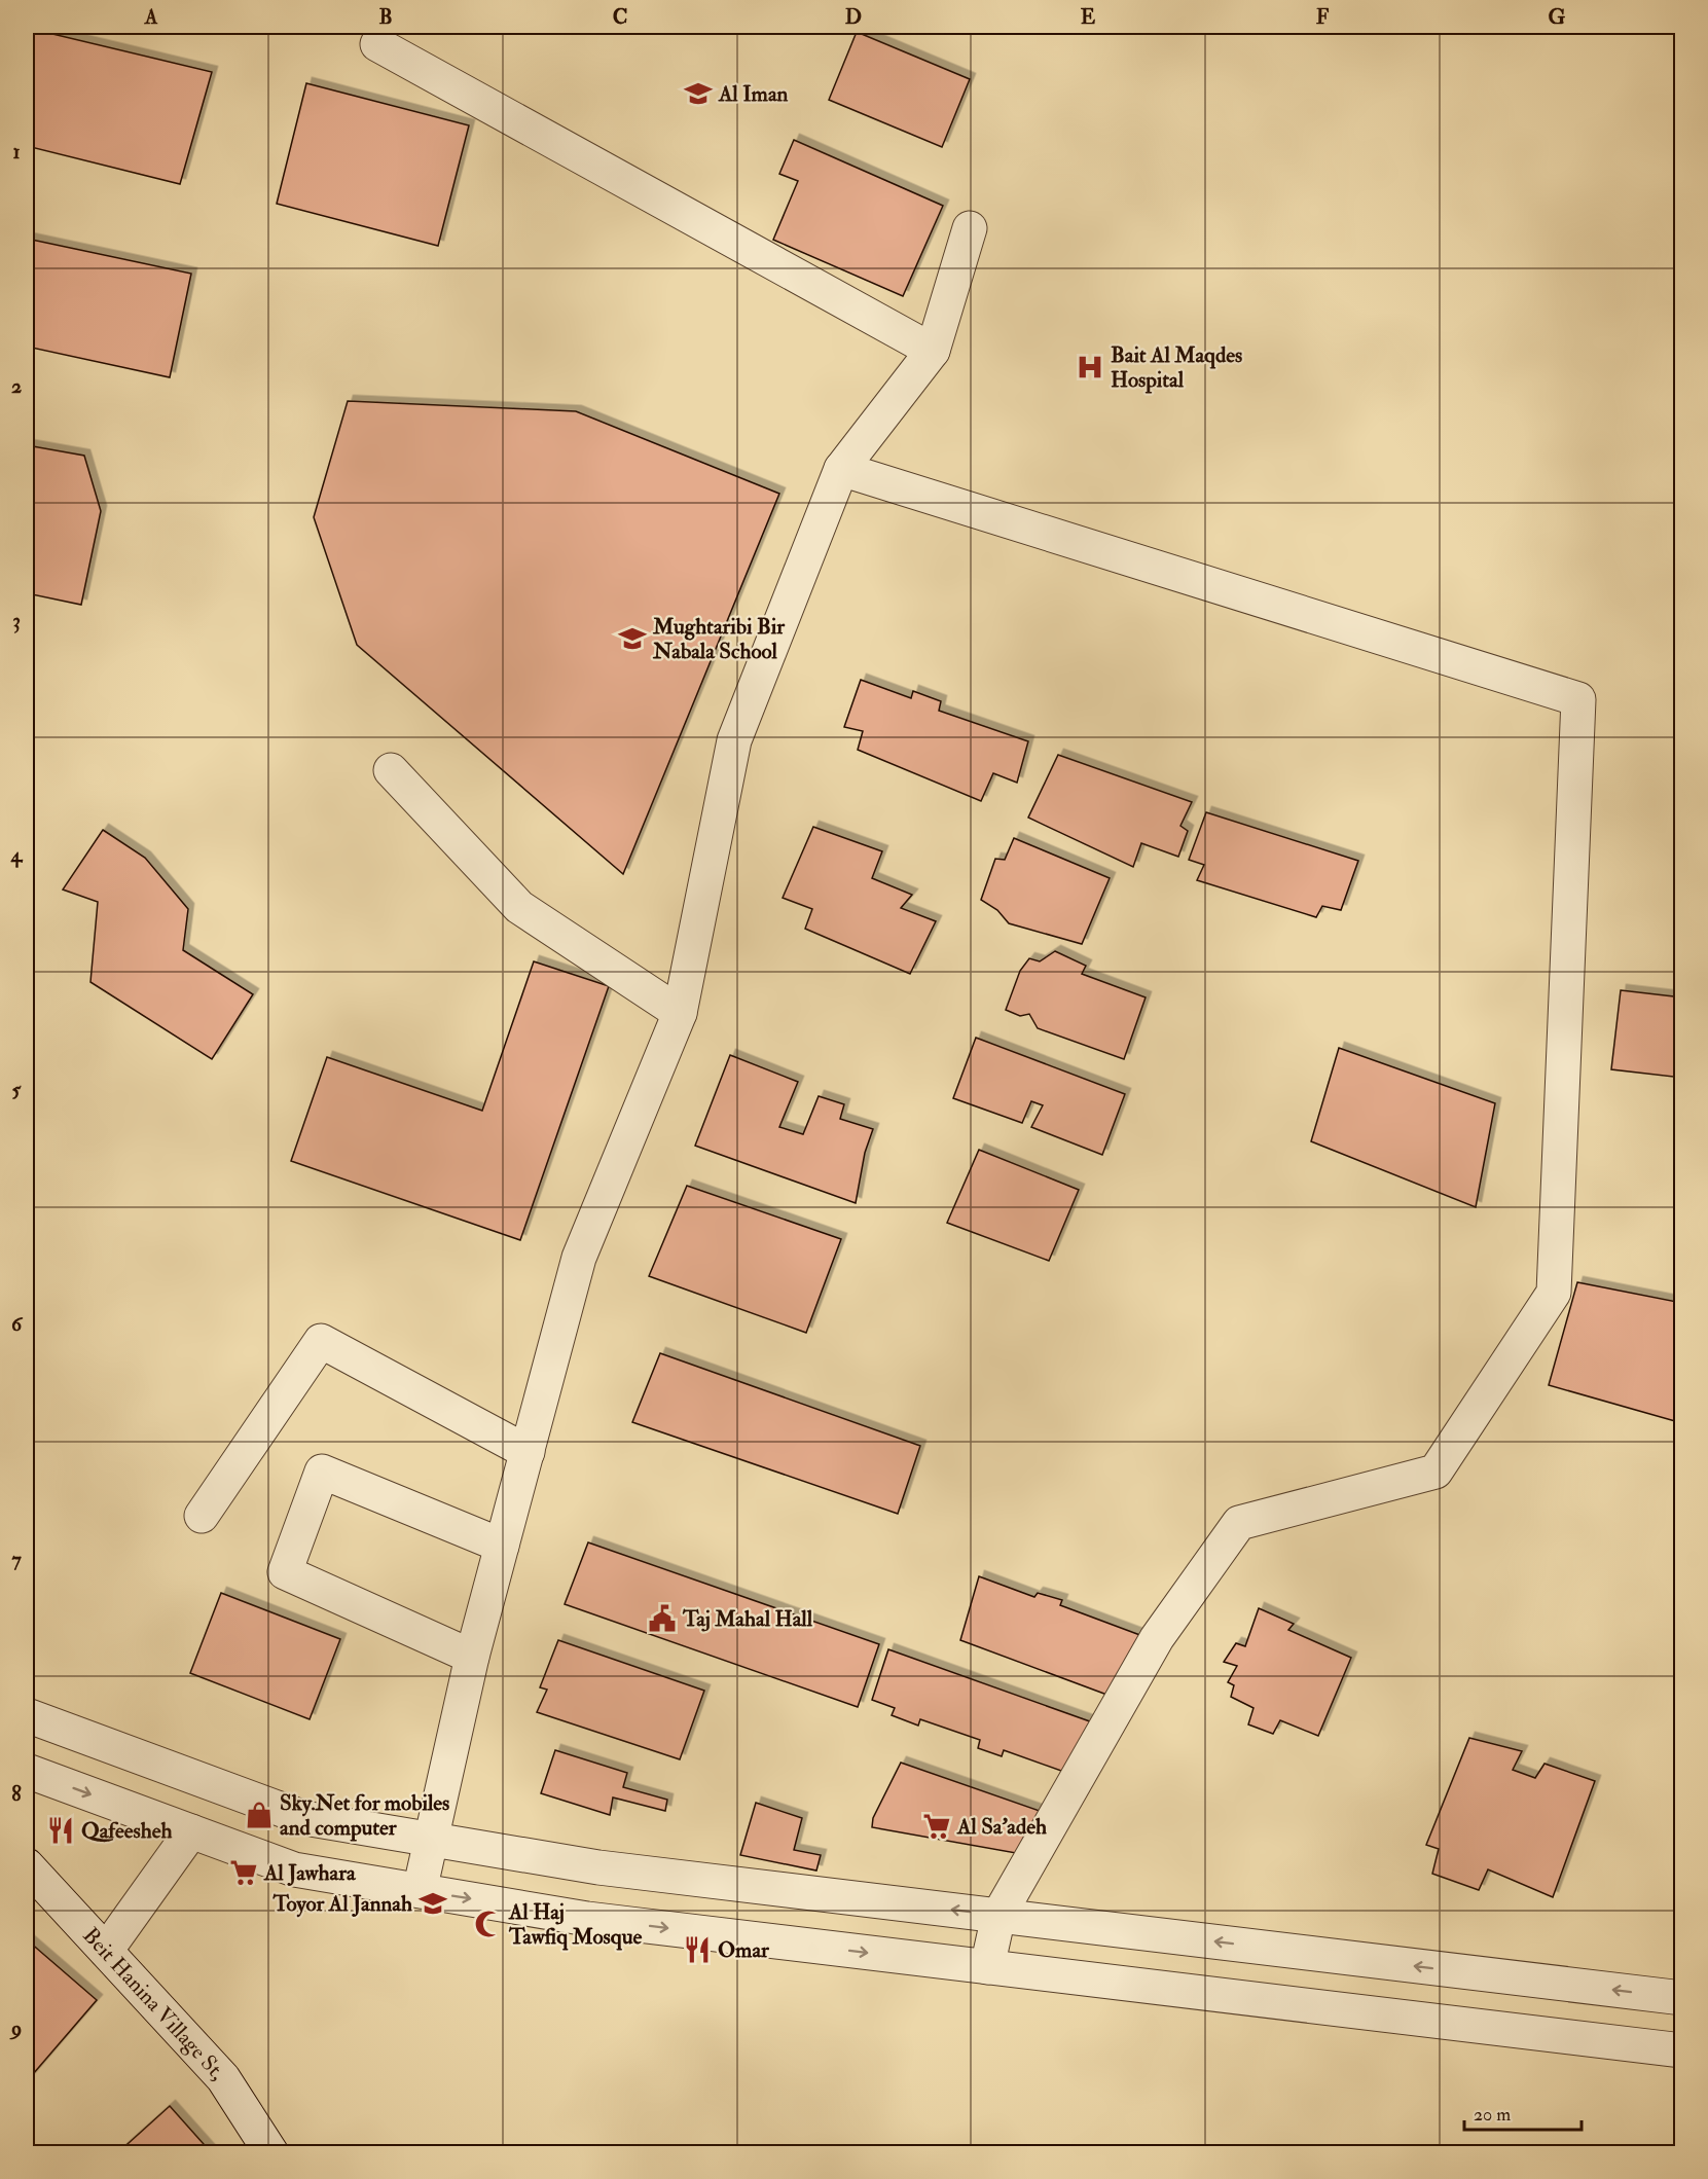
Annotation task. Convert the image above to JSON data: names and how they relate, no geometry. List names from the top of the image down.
{
  "streets": {
    "street": ["Beit Hanina Village St,"]
  },
  "places": {
    "school or university": ["Al Iman", "Mughtaribi Bir Nabala School", "Toyor Al Jannah"],
    "hospital": ["Bait Al Maqdes Hospital"],
    "public building": ["Taj Mahal Hall"],
    "shop": ["Sky.Net for mobiles and computer"],
    "supermarket": ["Al Sa'adeh", "Al Jawhara"],
    "restaurant": ["Qafeesheh", "Omar"],
    "mosque": ["Al Haj Tawfiq Mosque"]
  },
  "scale_bar": "20 m",
  "grid": {
    "columns": [
      "A",
      "B",
      "C",
      "D",
      "E",
      "F",
      "G"
    ],
    "rows": [
      "1",
      "2",
      "3",
      "4",
      "5",
      "6",
      "7",
      "8",
      "9"
    ]
  }
}
